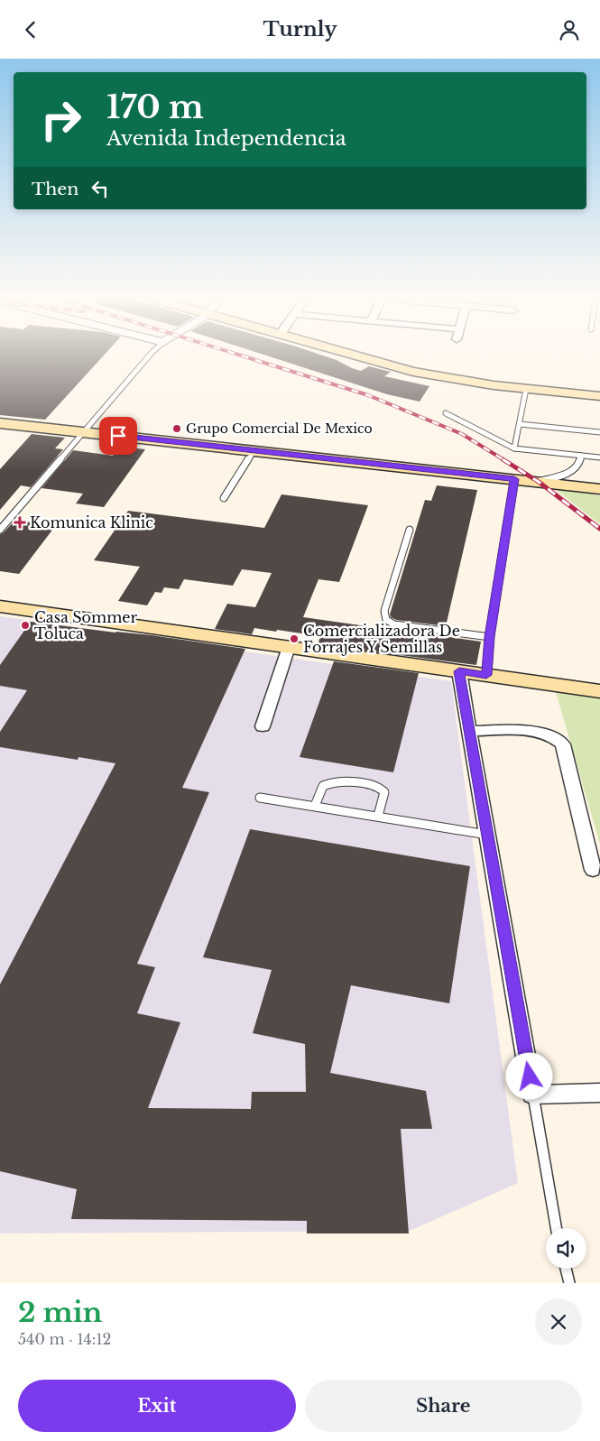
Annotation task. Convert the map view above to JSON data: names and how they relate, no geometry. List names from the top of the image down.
{
  "places": {
    "other": ["Grupo Comercial De Mexico", "Casa Sommer Toluca", "Comercializadora De Forrajes Y Semillas"],
    "health": ["Komunica Klinic"]
  },
  "page": {
    "header": "Turnly",
    "turn": ["170 m", "Avenida Independencia"],
    "then": "Then",
    "heading": ["2 min", "540 m · 14:12"],
    "buttons": ["Exit", "Share"]
  }
}
